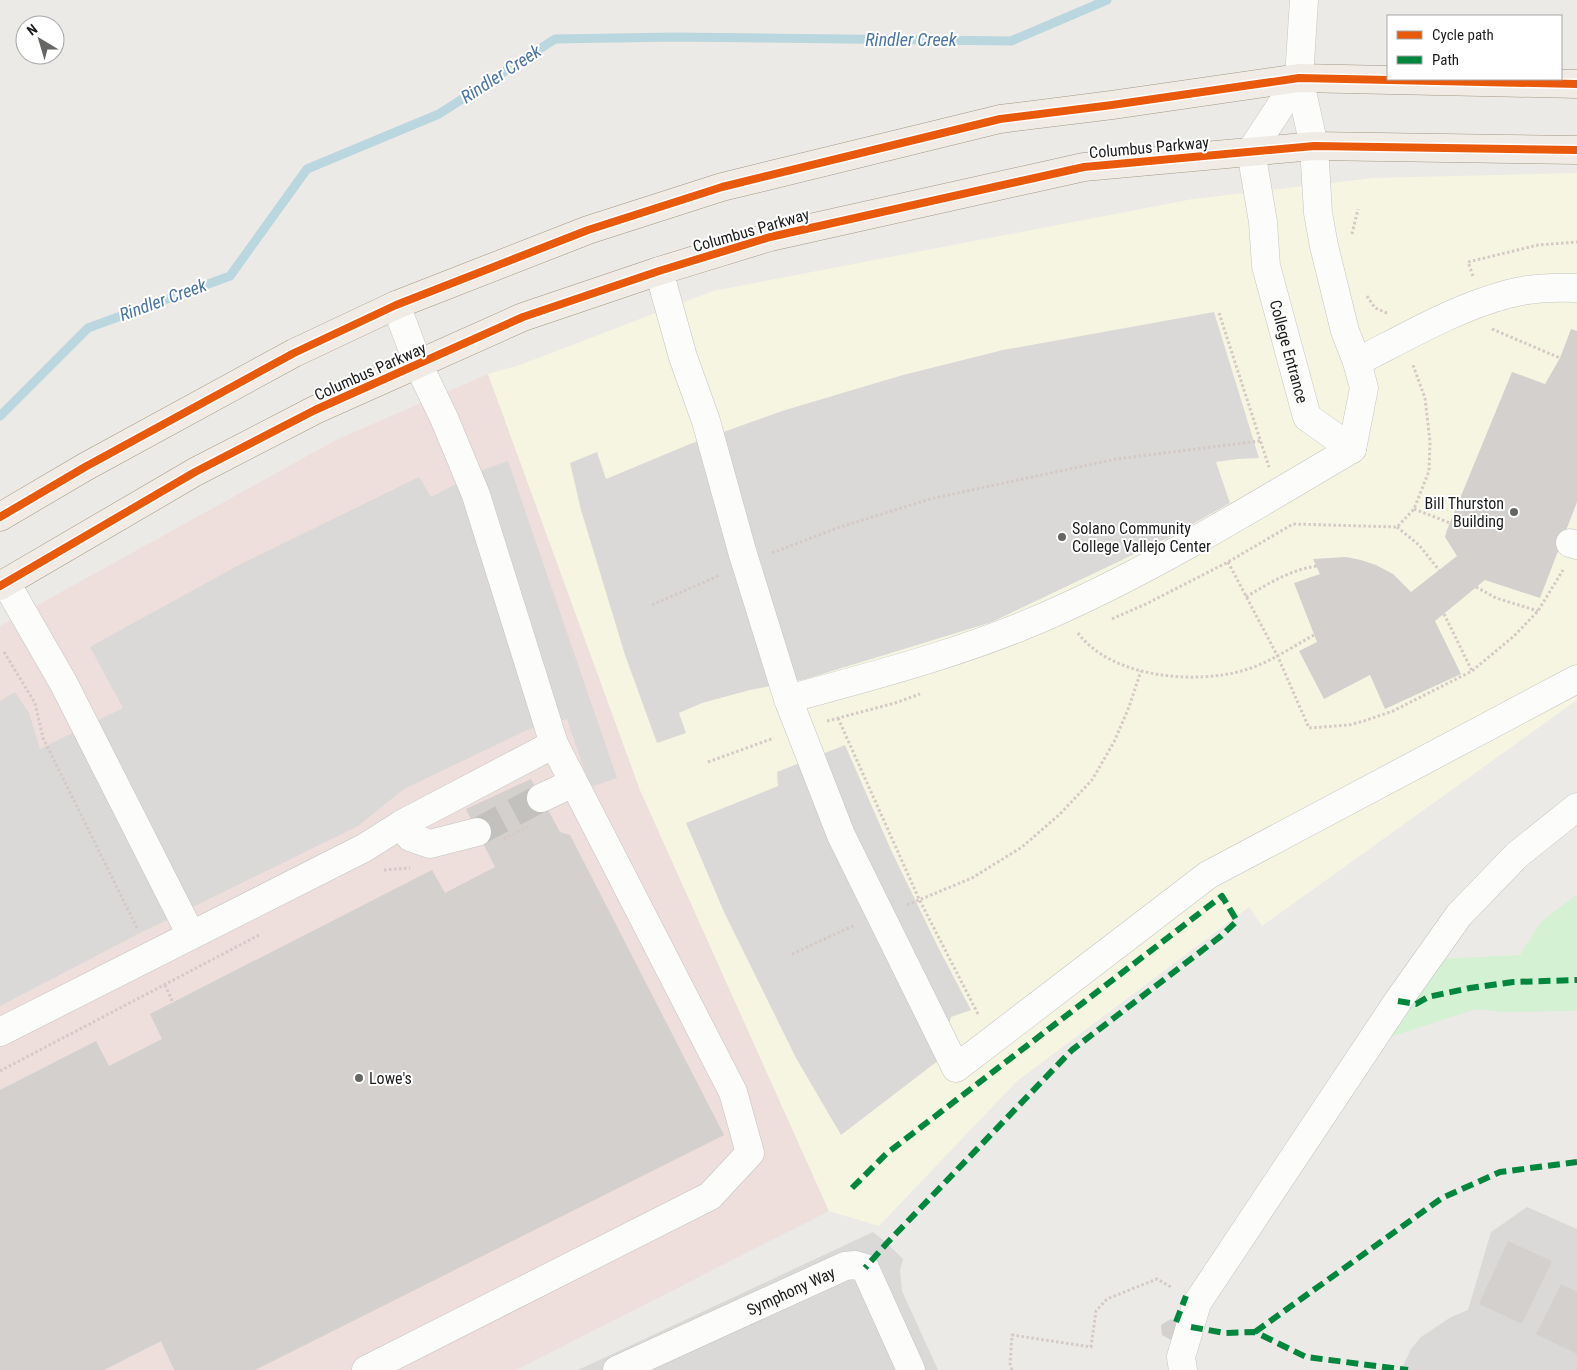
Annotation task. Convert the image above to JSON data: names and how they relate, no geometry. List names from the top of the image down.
{
  "streets": {
    "main road": ["Columbus Parkway"],
    "street": ["College Entrance", "Symphony Way"]
  },
  "crossings": [
    ["Columbus Parkway", "College Entrance"]
  ],
  "water": ["Rindler Creek"],
  "places": ["Bill Thurston Building", "Solano Community College Vallejo Center", "Lowe's"],
  "legend": ["Cycle path", "Path"],
  "north": "top left"
}
